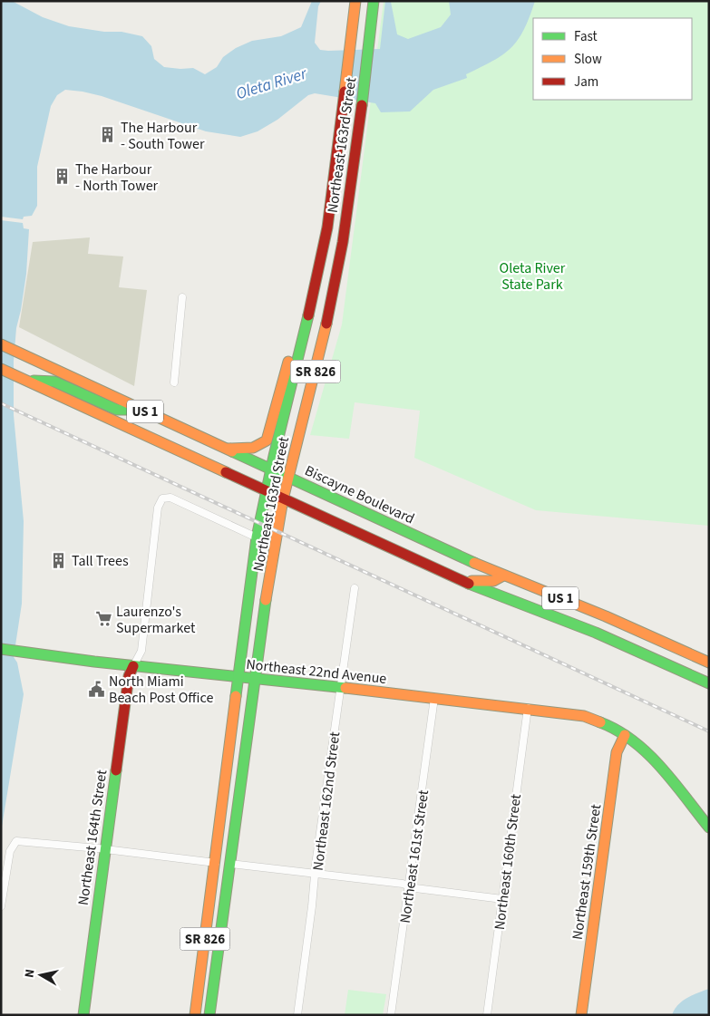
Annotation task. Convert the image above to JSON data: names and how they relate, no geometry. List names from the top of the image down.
{
  "streets": {
    "main road": [
      "Northeast 163rd Street",
      "SR 826",
      "US 1",
      "Biscayne Boulevard",
      "Northeast 22nd Avenue",
      "Northeast 164th Street",
      "Northeast 159th Street"
    ],
    "street": ["Northeast 162nd Street", "Northeast 161st Street", "Northeast 160th Street"]
  },
  "crossings": [
    ["Northeast 163rd Street", "US 1"],
    ["Northeast 163rd Street", "Biscayne Boulevard"],
    ["Northeast 163rd Street", "Northeast 22nd Avenue"],
    ["Northeast 163rd Street", "Northeast 164th Street"],
    ["Northeast 22nd Avenue", "Northeast 162nd Street"],
    ["Northeast 22nd Avenue", "Northeast 164th Street"],
    ["Northeast 22nd Avenue", "Northeast 161st Street"],
    ["Northeast 22nd Avenue", "Northeast 160th Street"],
    ["Northeast 22nd Avenue", "Northeast 159th Street"]
  ],
  "water": ["Oleta River"],
  "parks": ["Oleta River State Park"],
  "places": {
    "building": ["The Harbour - South Tower", "The Harbour - North Tower", "Tall Trees"],
    "supermarket": ["Laurenzo's Supermarket"],
    "public building": ["North Miami Beach Post Office"]
  },
  "legend": ["Fast", "Slow", "Jam"],
  "north": "left"
}
